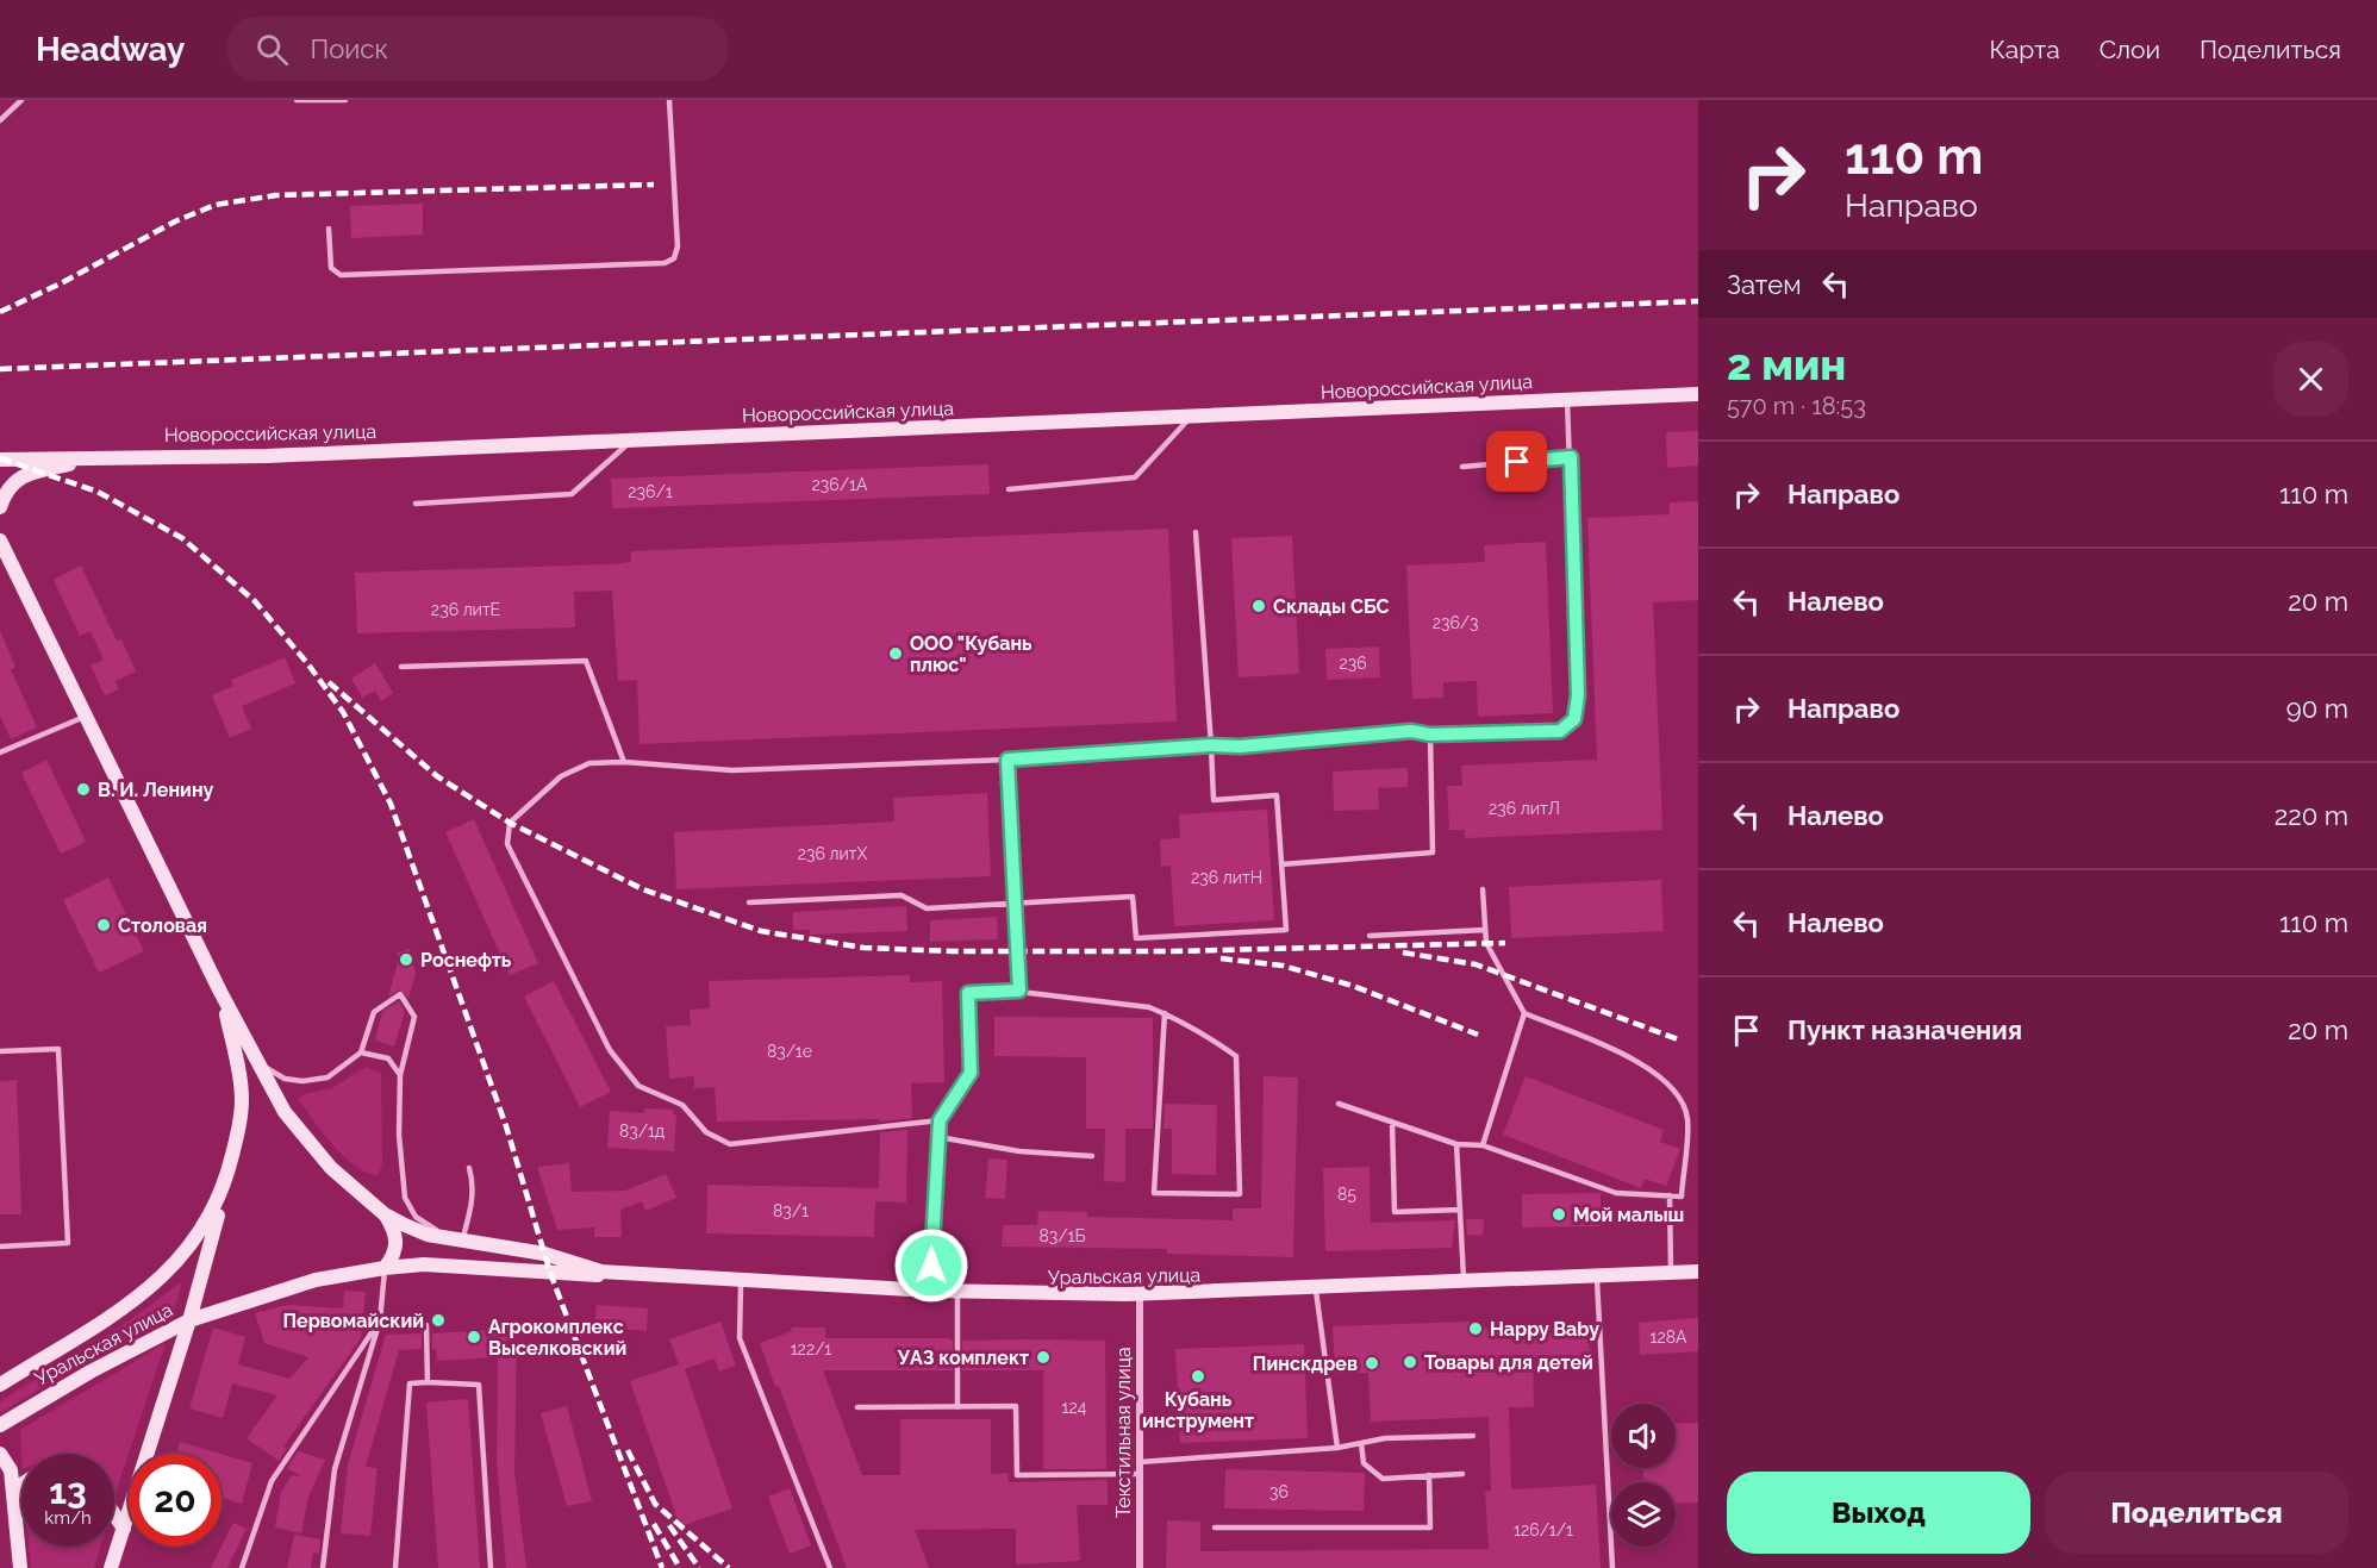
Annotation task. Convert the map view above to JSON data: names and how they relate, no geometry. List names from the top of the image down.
{
  "streets": {
    "main road": ["Новороссийская улица", "Уральская улица"],
    "street": ["Текстильная улица"]
  },
  "crossings": [
    ["Уральская улица", "Текстильная улица"]
  ],
  "places": [
    "Склады СБС",
    "ООО \"Кубань плюс\"",
    "В. И. Ленину",
    "Столовая",
    "Роснефть",
    "Мой малыш",
    "Первомайский",
    "Happy Baby",
    "Агрокомплекс Выселковский",
    "УАЗ комплект",
    "Товары для детей",
    "Пинскдрев",
    "Кубань инструмент"
  ],
  "house_numbers": [
    "236/1А",
    "236/1",
    "236 литЕ",
    "236/3",
    "236",
    "236 литЛ",
    "236 литХ",
    "236 литН",
    "83/1е",
    "83/1д",
    "85",
    "83/1",
    "83/1Б",
    "128А",
    "122/1",
    "124",
    "36",
    "126/1/1"
  ],
  "page": {
    "header": "Headway",
    "search": "Поиск",
    "nav": ["Карта", "Слои", "Поделиться"],
    "turn": ["110 m", "Направо"],
    "then": "Затем",
    "heading": ["2 мин", "570 m · 18:53"],
    "list": [
      {
        "name": "Направо",
        "value": "110 m"
      },
      {
        "name": "Налево",
        "value": "20 m"
      },
      {
        "name": "Направо",
        "value": "90 m"
      },
      {
        "name": "Налево",
        "value": "220 m"
      },
      {
        "name": "Налево",
        "value": "110 m"
      },
      {
        "name": "Пункт назначения",
        "value": "20 m"
      }
    ],
    "speed": "13 km/h",
    "limit": "20",
    "buttons": ["Выход", "Поделиться"]
  }
}
